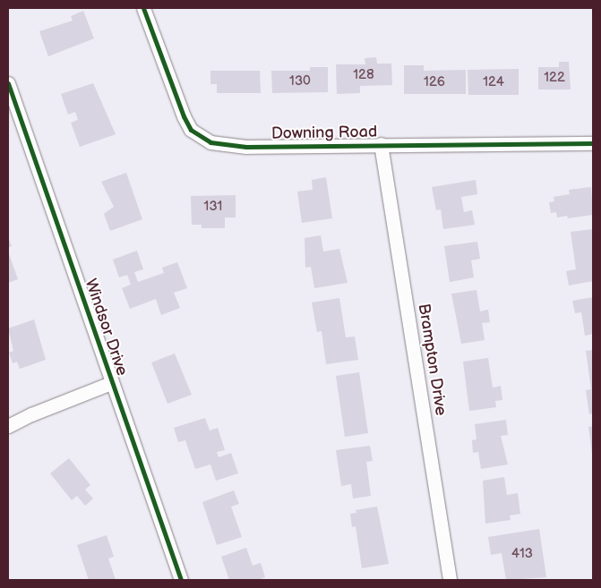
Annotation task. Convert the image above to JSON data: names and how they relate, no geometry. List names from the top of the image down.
{
  "streets": {
    "street": ["Downing Road", "Windsor Drive", "Brampton Drive"]
  },
  "crossings": [
    ["Downing Road", "Brampton Drive"]
  ],
  "house_numbers": [
    "128",
    "122",
    "130",
    "126",
    "124",
    "131",
    "413"
  ]
}
